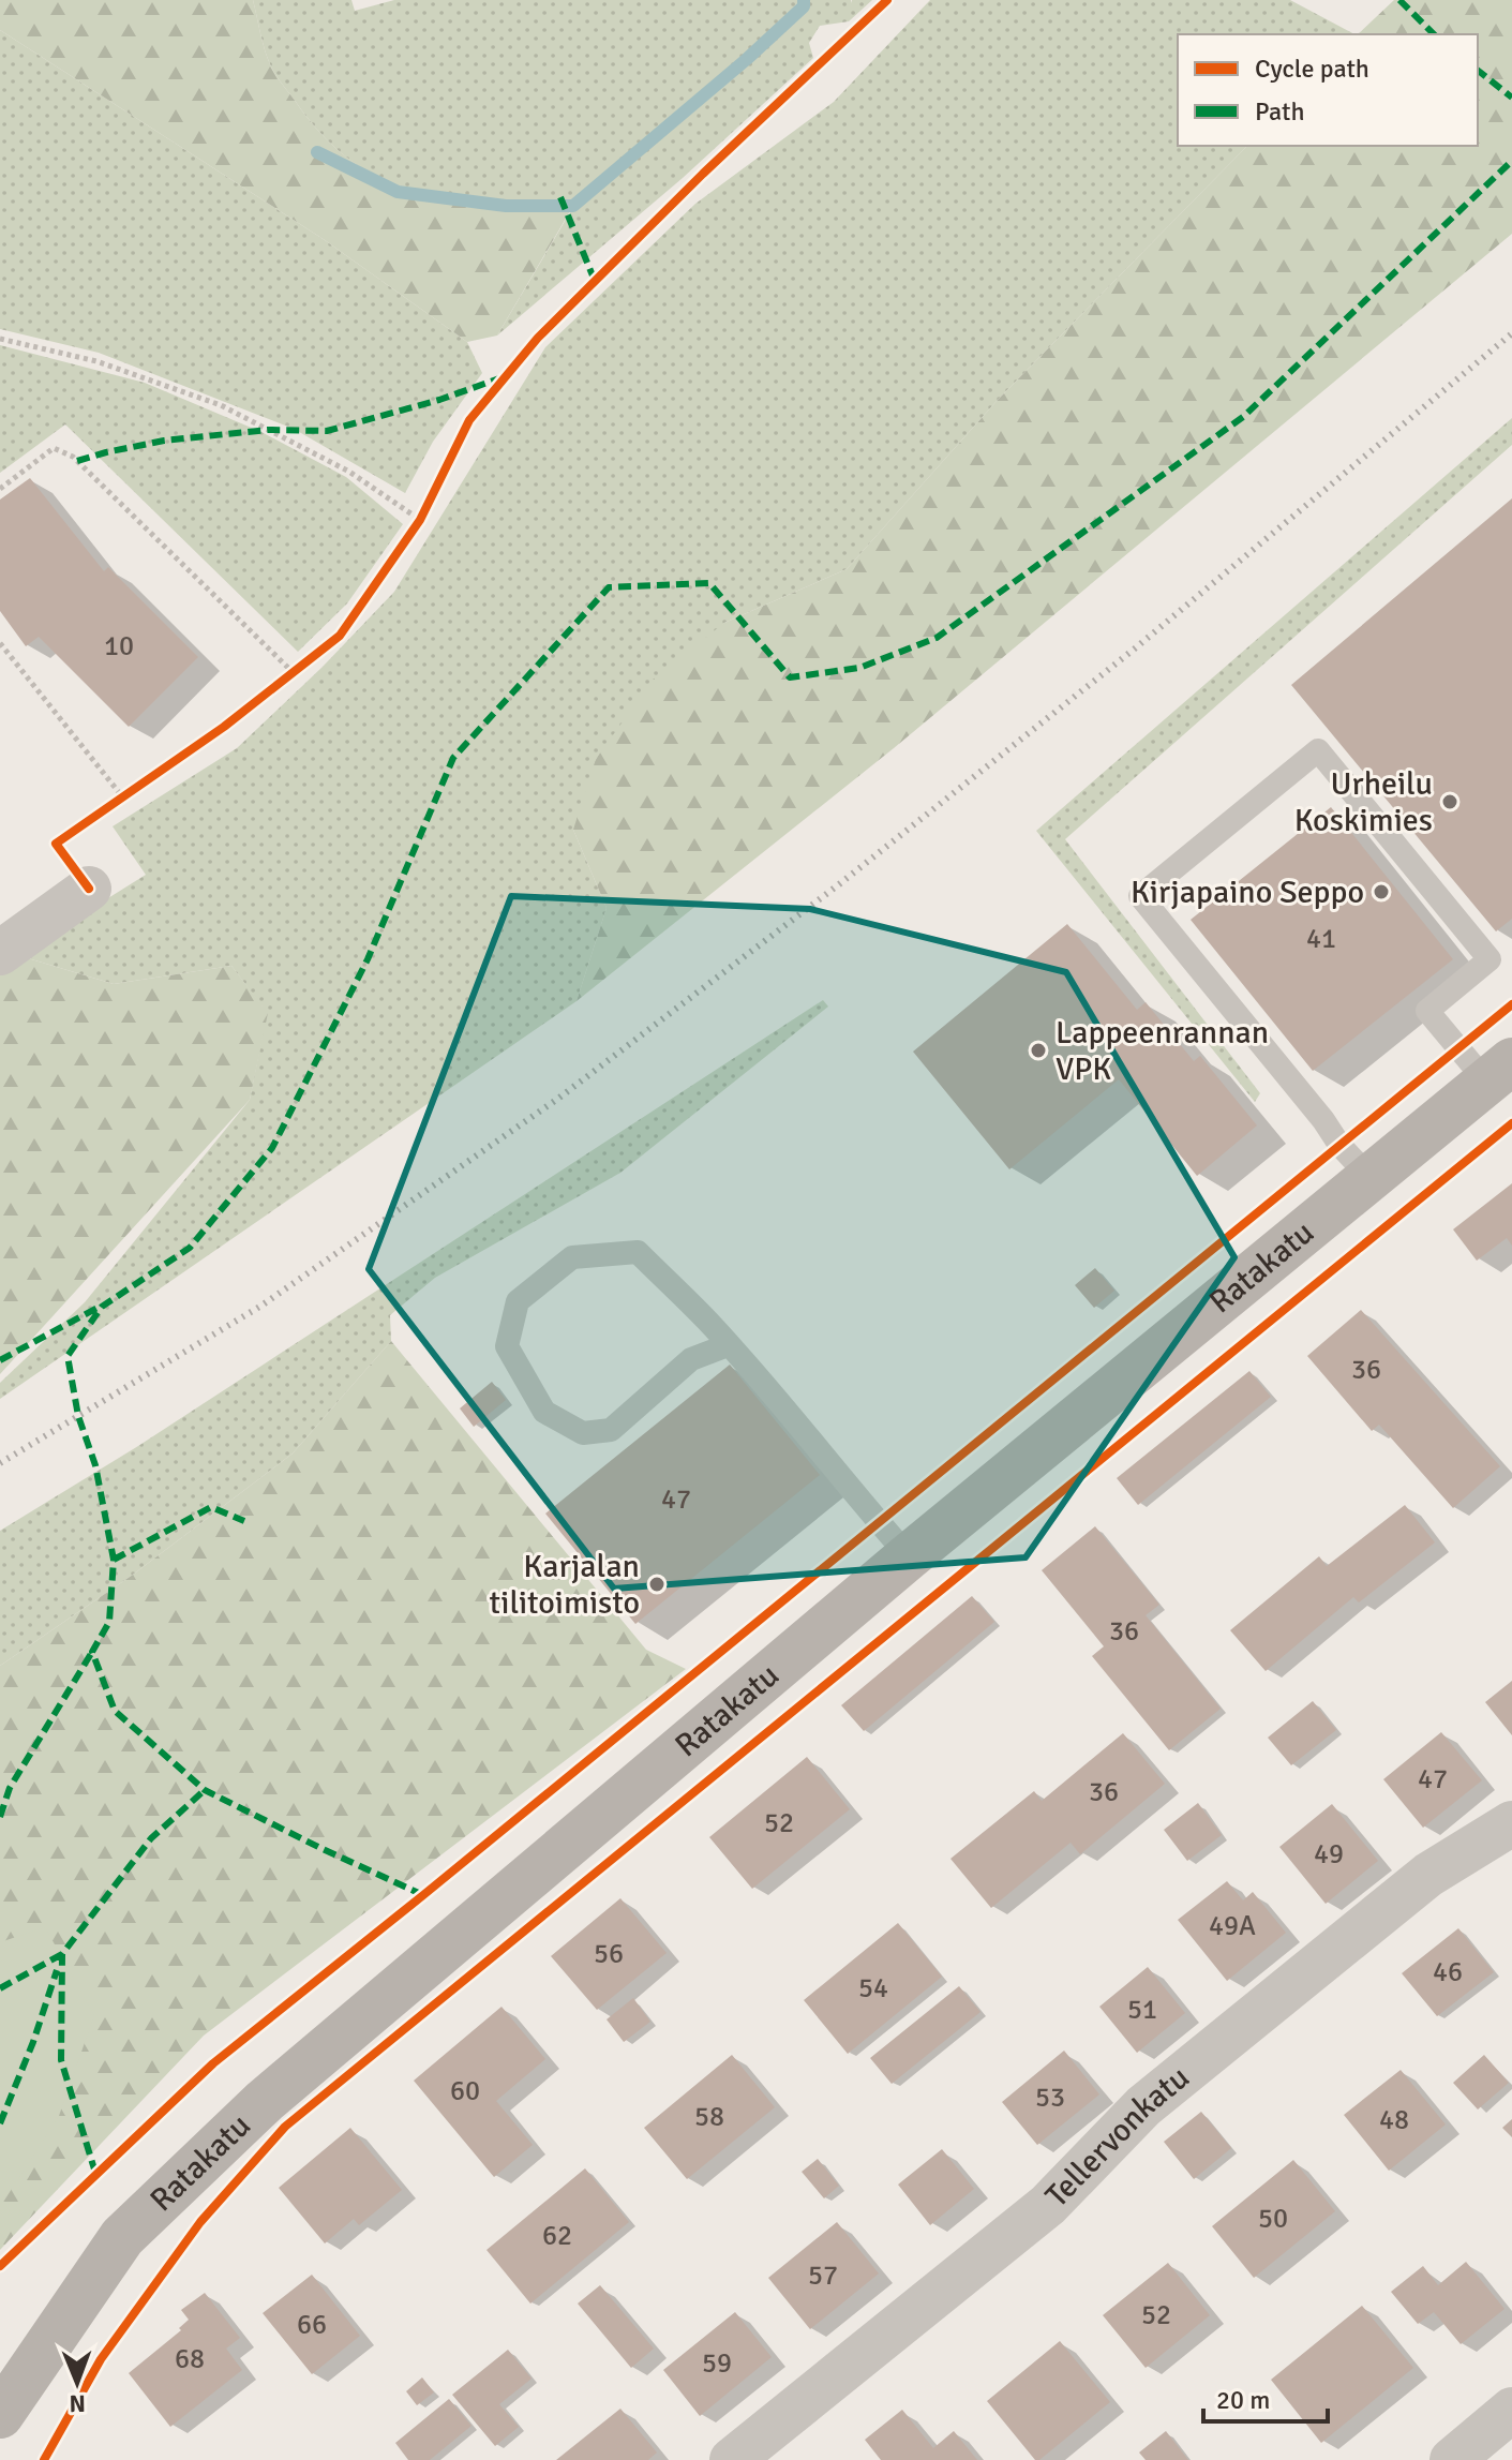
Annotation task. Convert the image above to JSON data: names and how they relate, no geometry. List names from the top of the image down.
{
  "streets": {
    "main road": ["Ratakatu"],
    "street": ["Tellervonkatu"]
  },
  "places": [
    "Urheilu Koskimies",
    "Kirjapaino Seppo",
    "Lappeenrannan VPK",
    "Karjalan tilitoimisto"
  ],
  "house_numbers": [
    "10",
    "41",
    "36",
    "47",
    "36",
    "47",
    "36",
    "52",
    "49",
    "49A",
    "56",
    "46",
    "54",
    "51",
    "60",
    "53",
    "58",
    "48",
    "50",
    "62",
    "57",
    "52",
    "66",
    "68",
    "59"
  ],
  "legend": ["Cycle path", "Path"],
  "scale_bar": "20 m",
  "north": "bottom"
}
